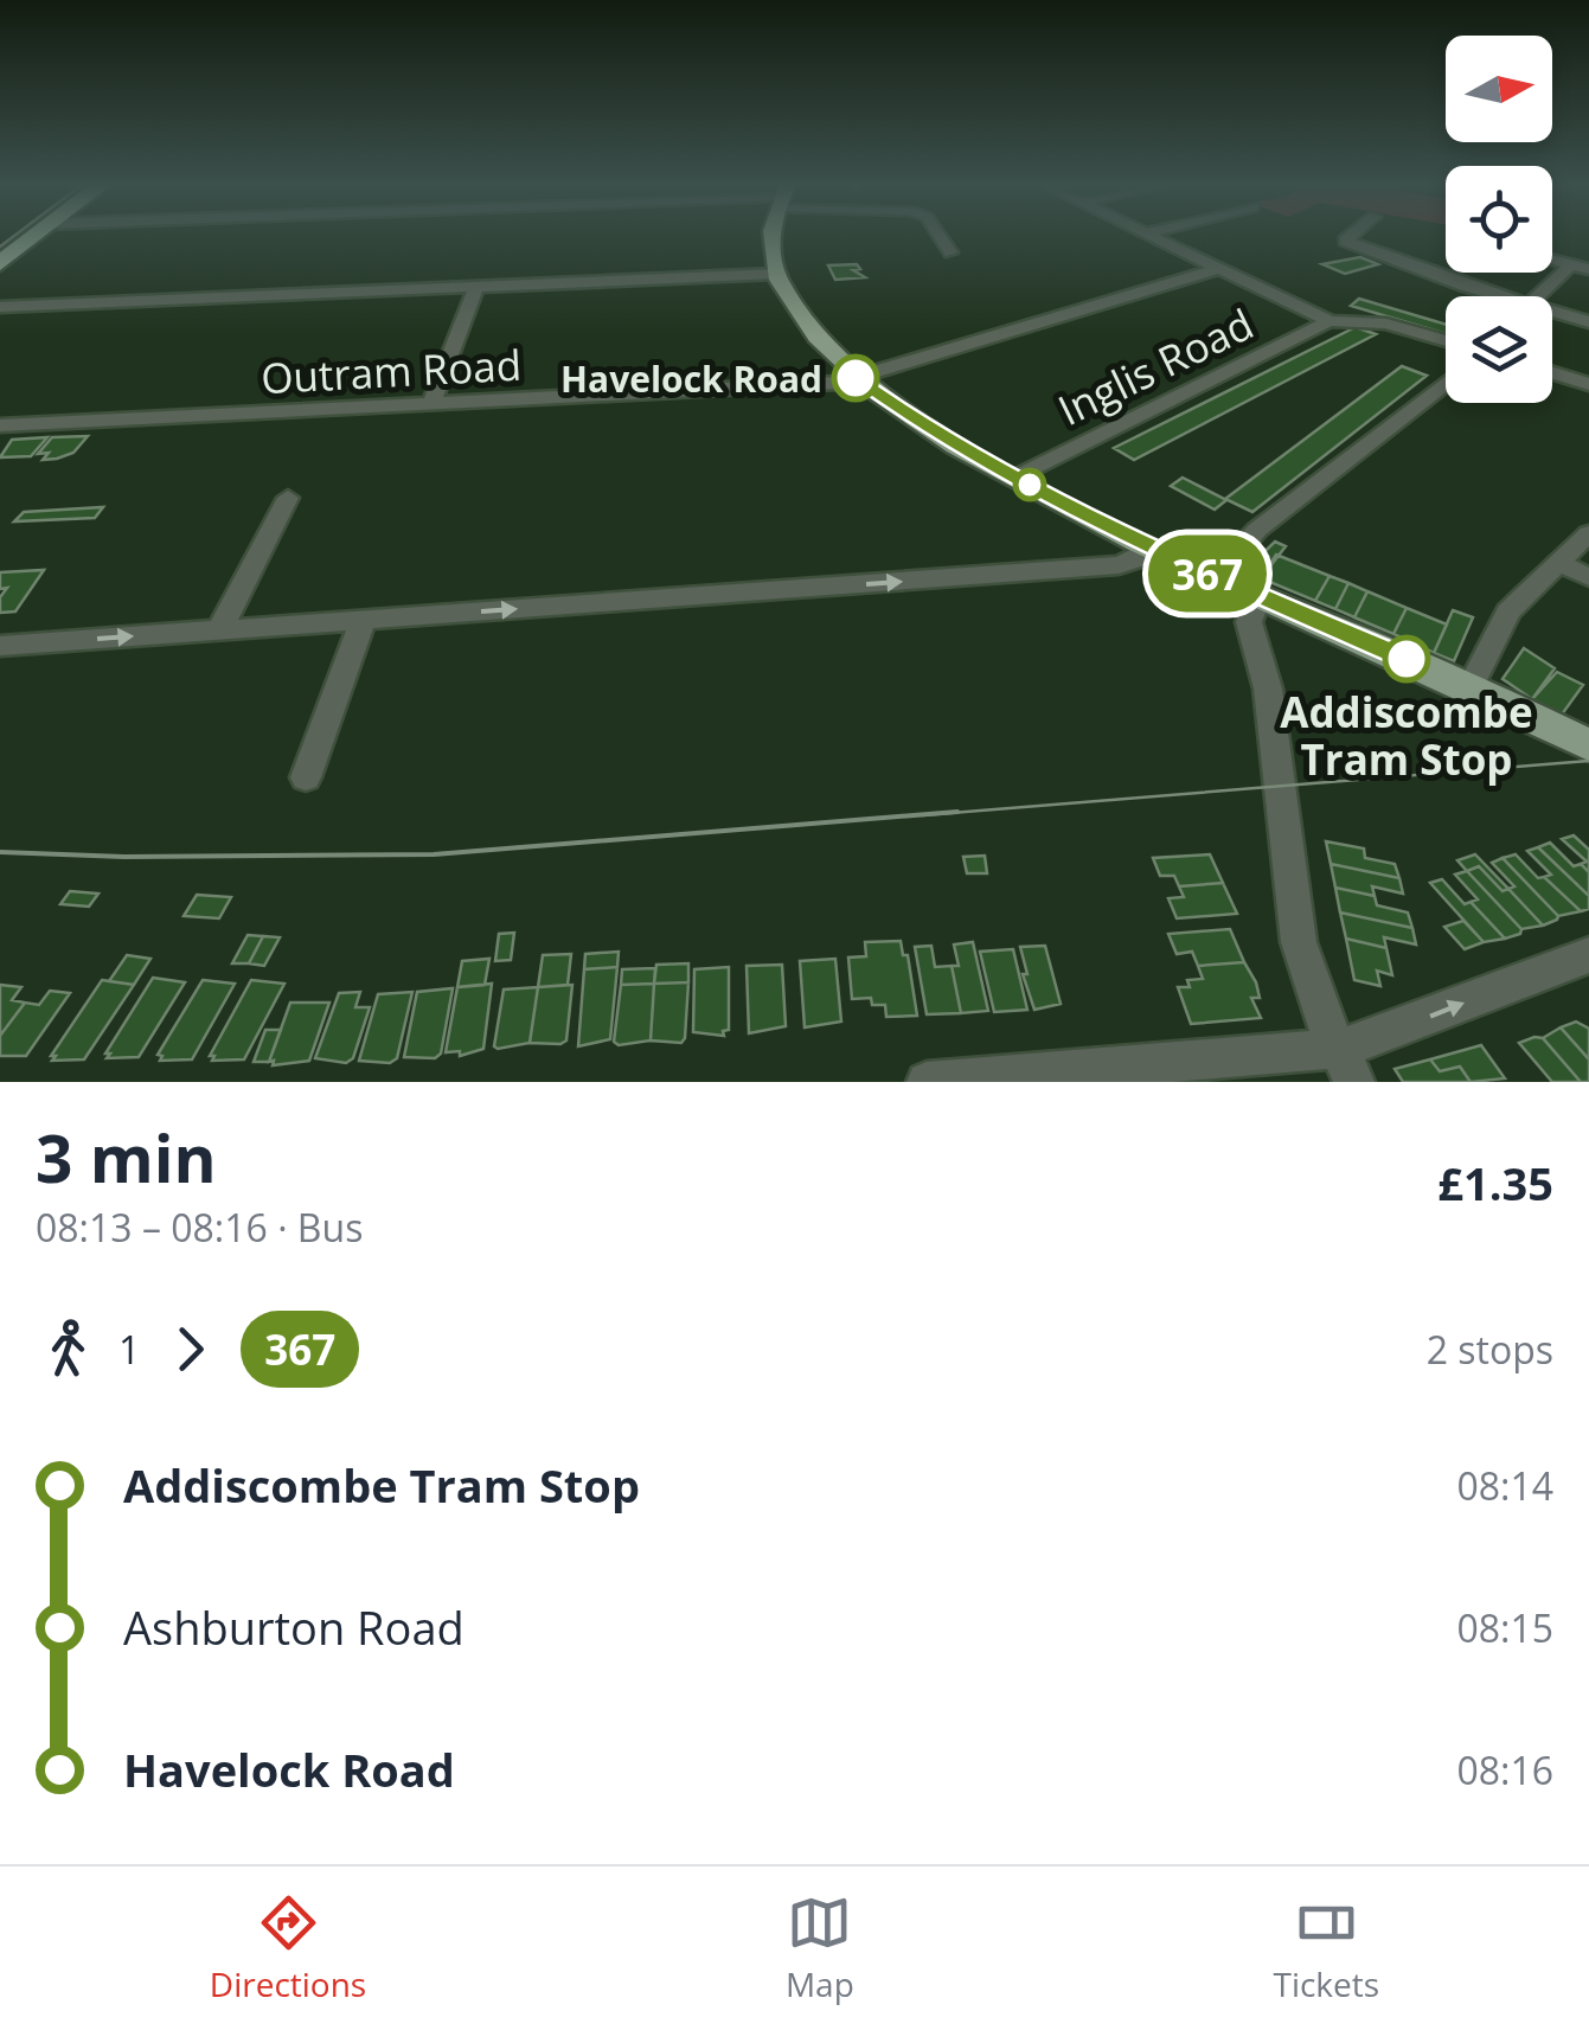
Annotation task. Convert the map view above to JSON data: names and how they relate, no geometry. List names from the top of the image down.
{
  "streets": {
    "street": ["Inglis Road", "Outram Road"]
  },
  "places": ["Havelock Road", "Addiscombe Tram Stop"],
  "lines": ["bus line 367"],
  "north": "right",
  "page": {
    "on_map": "367",
    "heading": ["3 min", "08:13 – 08:16 · Bus", "£1.35"],
    "legs": ["1", "367", "2 stops"],
    "list": [
      {
        "name": "Addiscombe Tram Stop",
        "value": "08:14"
      },
      {
        "name": "Ashburton Road",
        "value": "08:15"
      },
      {
        "name": "Havelock Road",
        "value": "08:16"
      }
    ],
    "tabs": ["Directions", "Map", "Tickets"]
  }
}
